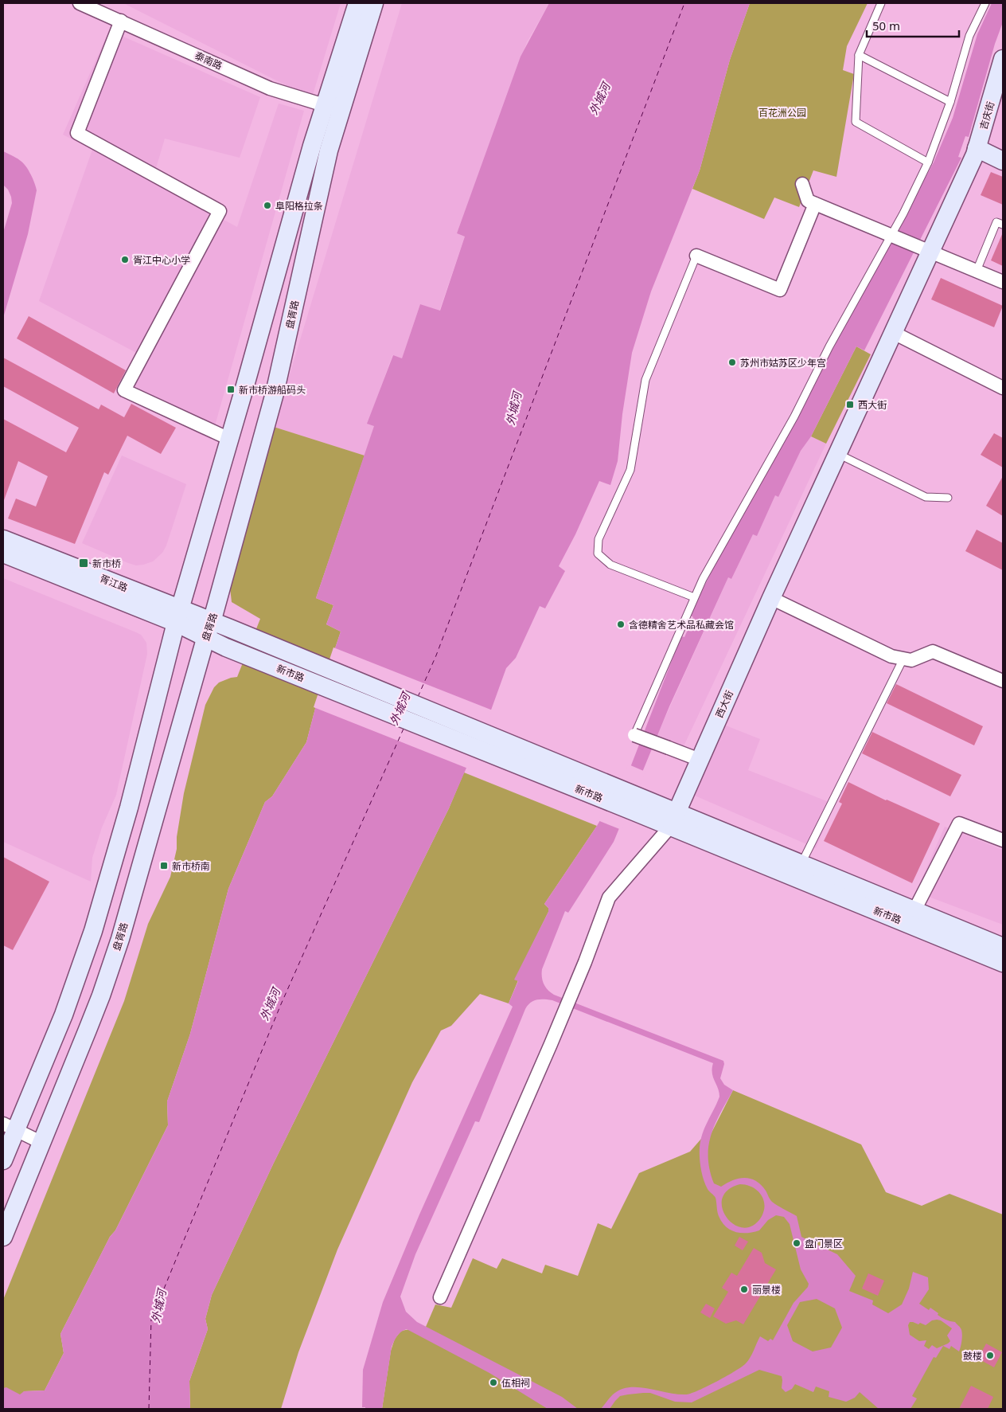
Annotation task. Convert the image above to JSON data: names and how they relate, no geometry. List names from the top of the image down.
{
  "streets": {
    "main road": [
      "吉庆街",
      "盘胥路",
      "胥江路",
      "新市路",
      "西大街"
    ],
    "street": ["泰南路"]
  },
  "crossings": [
    ["泰南路", "盘胥路"],
    ["吉庆街", "西大街"],
    ["盘胥路", "胥江路"],
    ["盘胥路", "新市路"],
    ["胥江路", "新市路"],
    ["新市路", "西大街"]
  ],
  "water": ["外城河"],
  "parks": ["百花洲公园"],
  "places": {
    "other": [
      "阜阳格拉条",
      "胥江中心小学",
      "苏州市姑苏区少年宫",
      "含德精舍艺术品私藏会馆",
      "盘门景区",
      "丽景楼",
      "鼓楼",
      "伍相祠"
    ],
    "transit": [
      "新市桥游船码头",
      "西大街",
      "新市桥",
      "新市桥南"
    ]
  },
  "scale_bar": "50 m"
}
